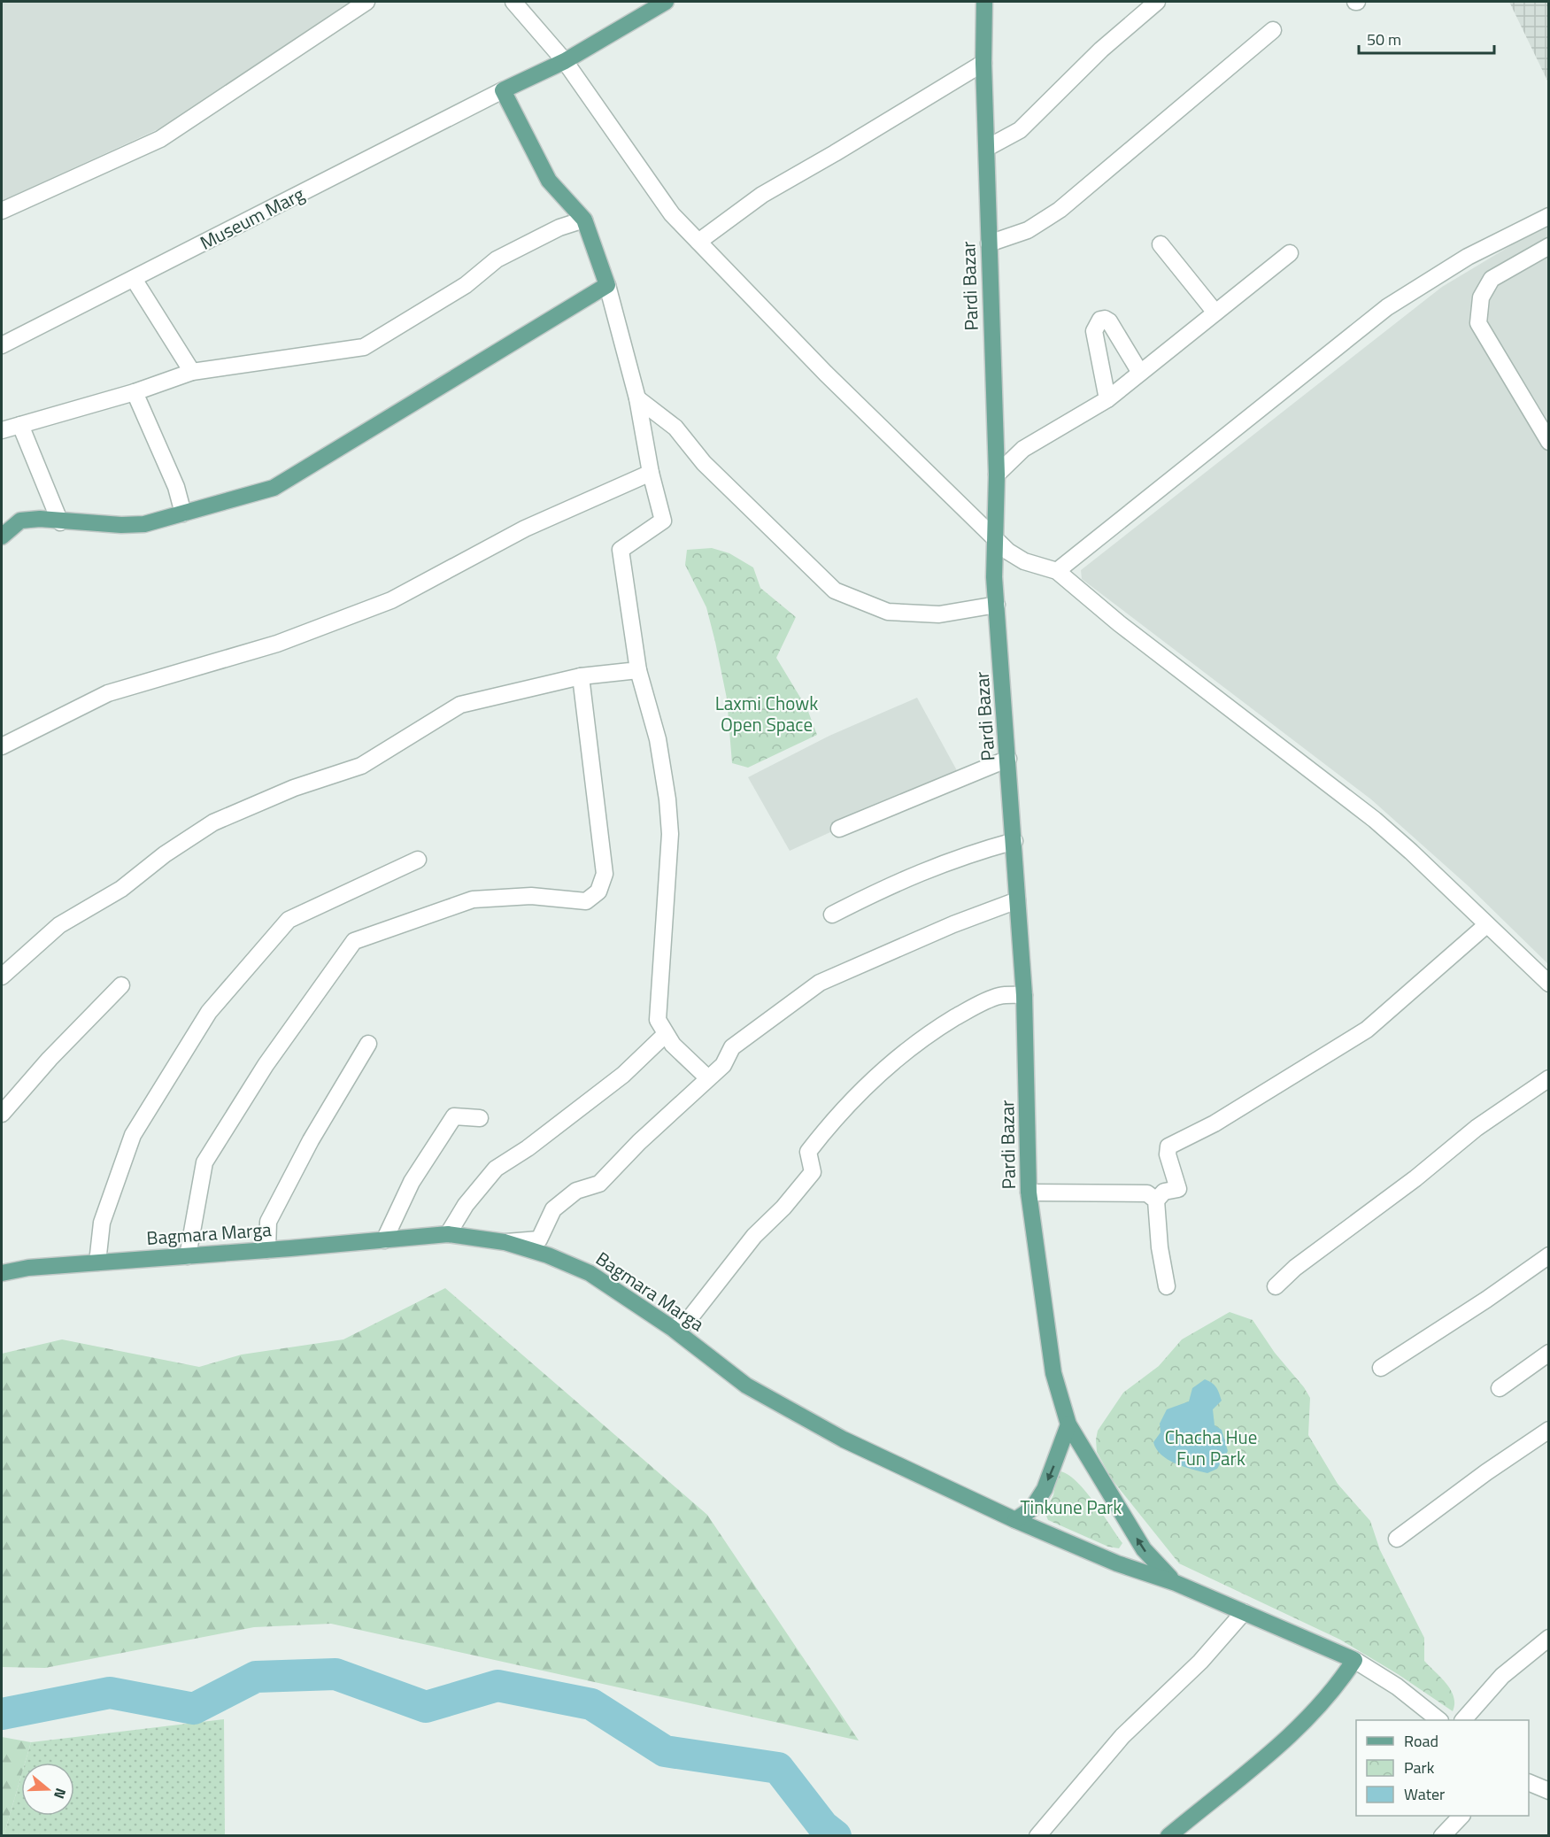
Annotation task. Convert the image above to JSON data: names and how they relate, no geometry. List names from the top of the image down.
{
  "streets": {
    "main road": ["Pardi Bazar", "Bagmara Marga"],
    "street": ["Museum Marg"]
  },
  "crossings": [
    ["Pardi Bazar", "Bagmara Marga"]
  ],
  "parks": ["Laxmi Chowk Open Space", "Chacha Hue Fun Park", "Tinkune Park"],
  "legend": ["Road", "Park", "Water"],
  "scale_bar": "50 m",
  "north": "right"
}
